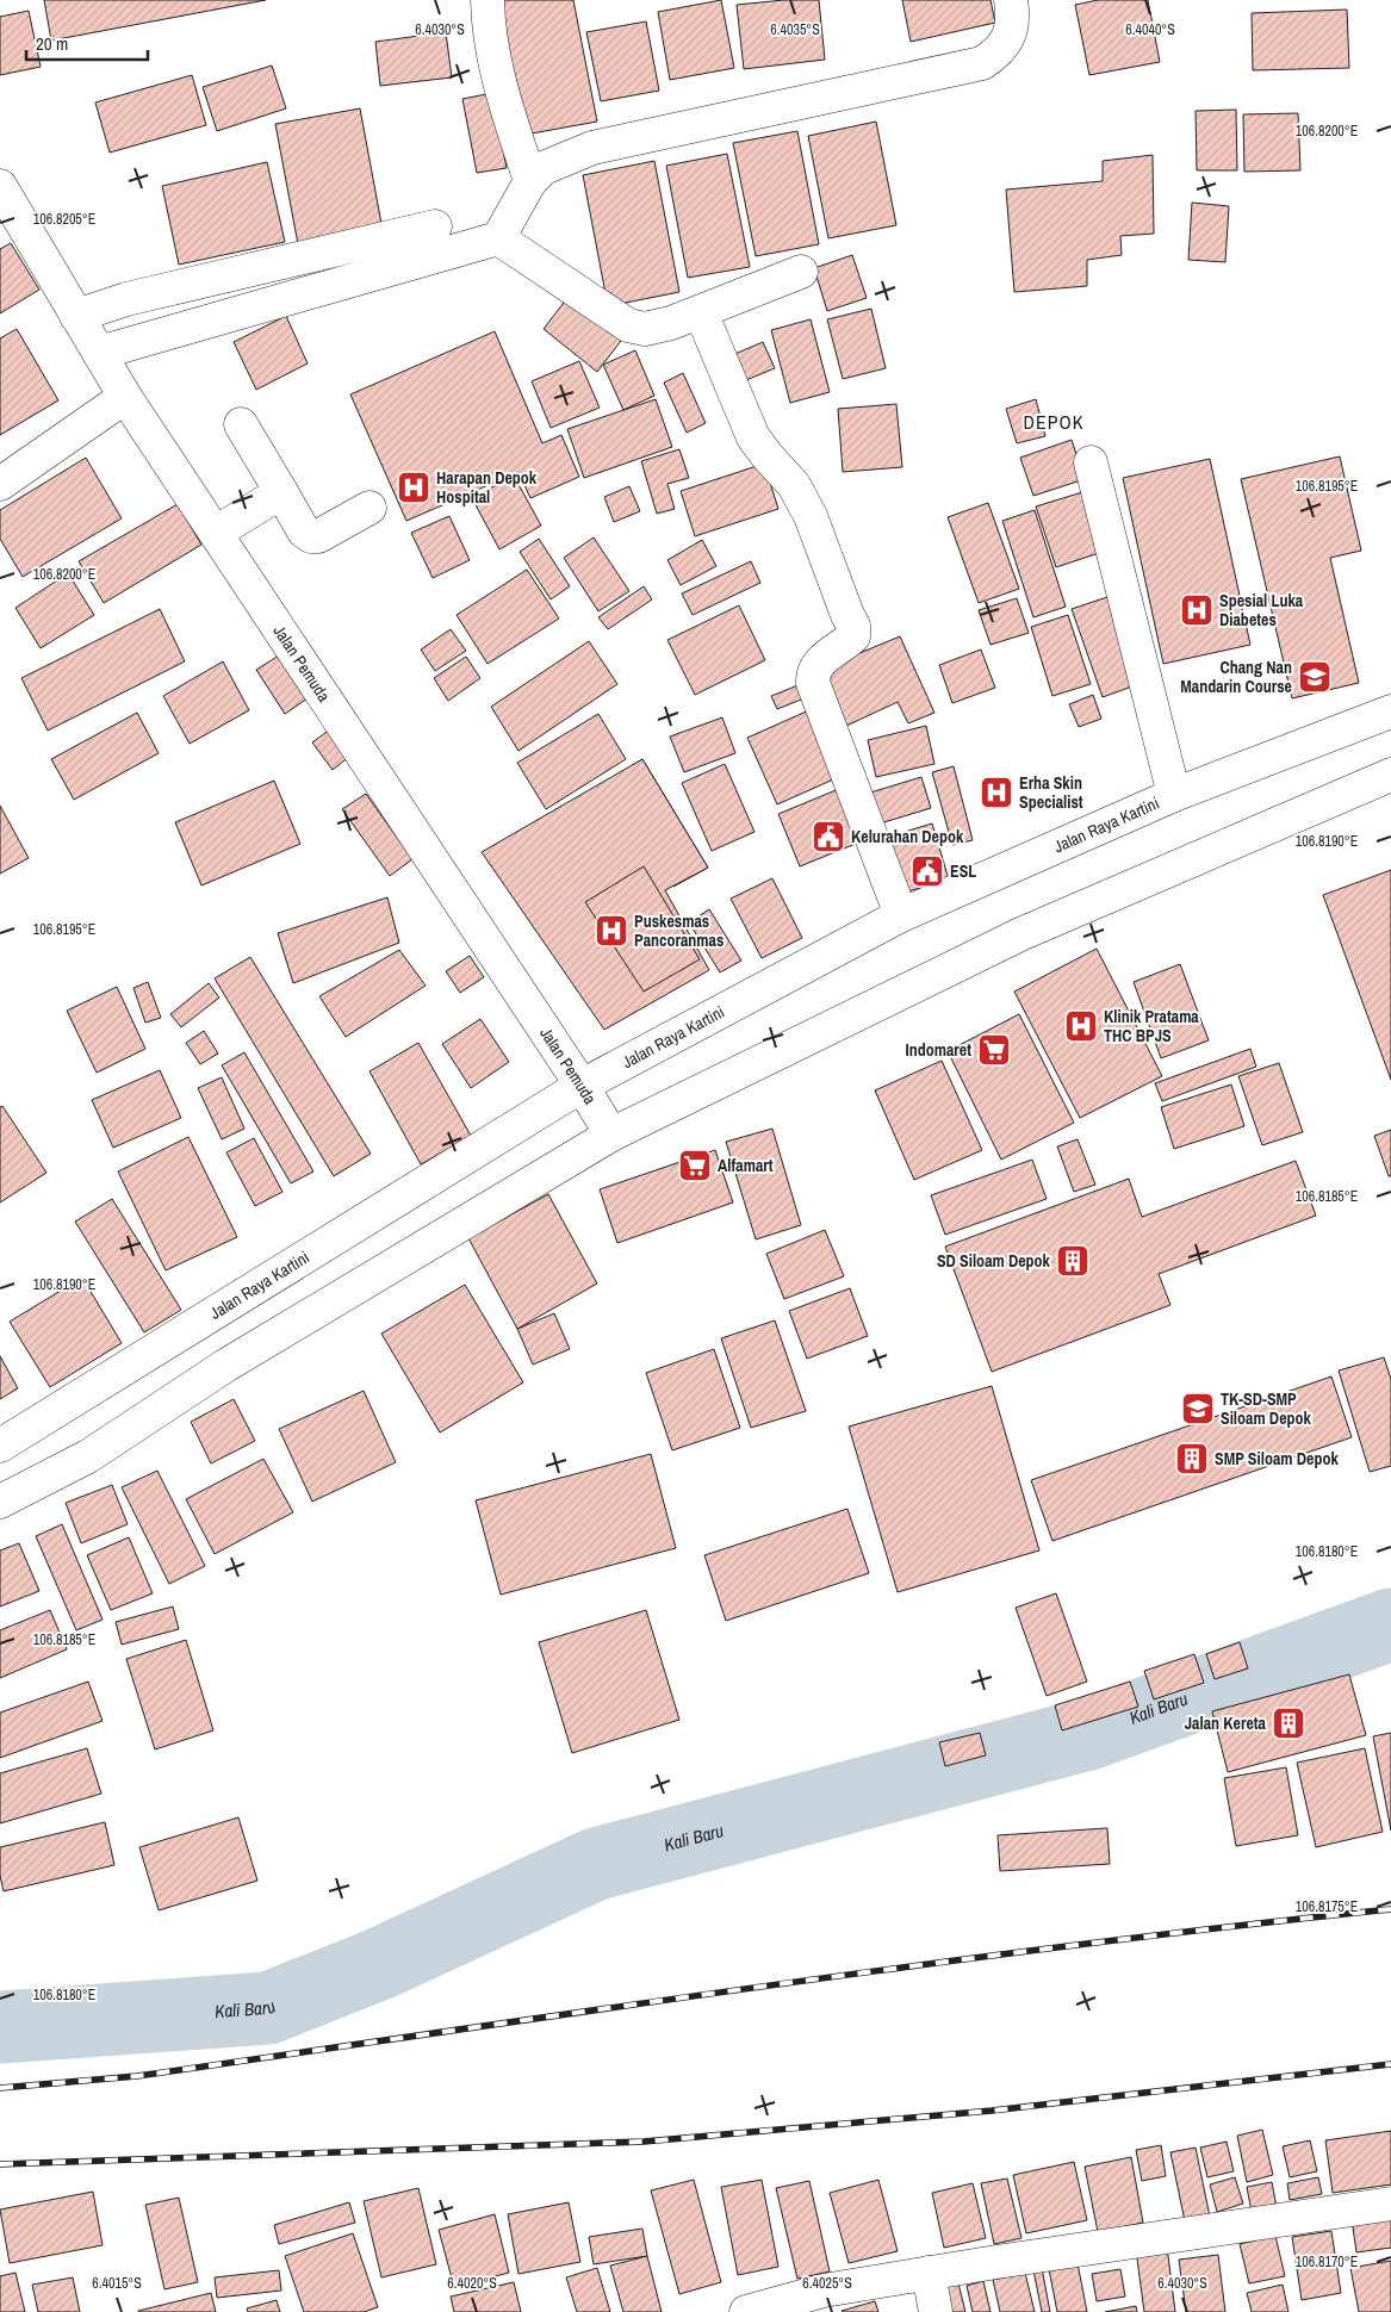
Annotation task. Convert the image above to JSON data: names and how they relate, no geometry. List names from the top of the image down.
{
  "streets": {
    "street": ["Jalan Pemuda", "Jalan Raya Kartini"]
  },
  "crossings": [
    ["Jalan Pemuda", "Jalan Raya Kartini"]
  ],
  "districts": ["DEPOK"],
  "water": ["Kali Baru"],
  "places": {
    "hospital": [
      "Harapan Depok Hospital",
      "Spesial Luka Diabetes",
      "Erha Skin Specialist",
      "Puskesmas Pancoranmas",
      "Klinik Pratama THC BPJS"
    ],
    "school or university": ["Chang Nan Mandarin Course", "TK-SD-SMP Siloam Depok"],
    "public building": ["Kelurahan Depok", "ESL"],
    "supermarket": ["Indomaret", "Alfamart"],
    "building": ["SD Siloam Depok", "SMP Siloam Depok", "Jalan Kereta"]
  },
  "scale_bar": "20 m",
  "coordinates": [
    "6.4030°S",
    "6.4035°S",
    "6.4040°S",
    "106.8200°E",
    "106.8205°E",
    "106.8195°E",
    "106.8190°E",
    "106.8185°E",
    "106.8180°E",
    "106.8175°E",
    "106.8170°E",
    "6.4015°S",
    "6.4020°S",
    "6.4025°S"
  ]
}
